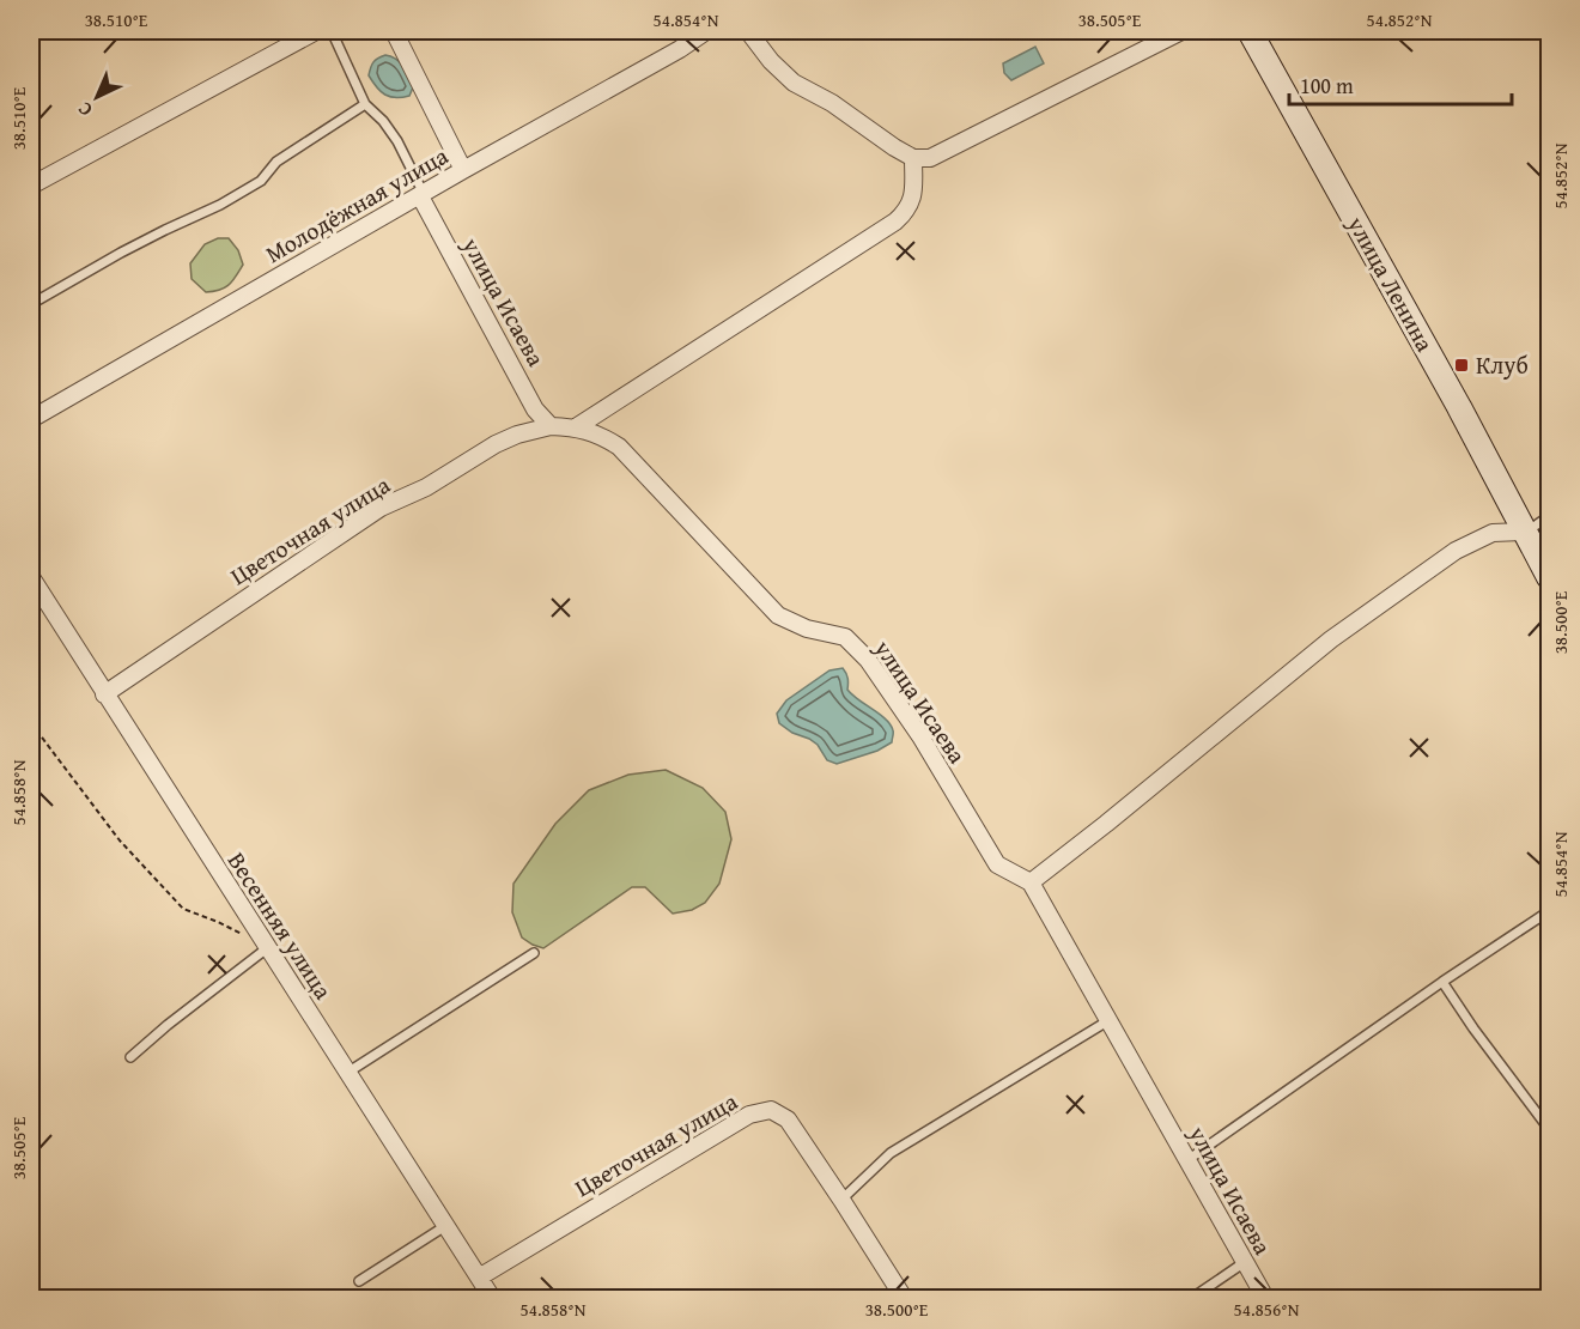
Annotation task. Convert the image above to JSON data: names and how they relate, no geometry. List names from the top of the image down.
{
  "streets": {
    "main road": ["улица Ленина"],
    "street": [
      "Молодёжная улица",
      "улица Исаева",
      "Цветочная улица",
      "Весенняя улица"
    ]
  },
  "crossings": [
    ["Молодёжная улица", "улица Исаева"],
    ["улица Исаева", "Цветочная улица"],
    ["Цветочная улица", "Весенняя улица"]
  ],
  "places": {
    "transit": ["Клуб"]
  },
  "scale_bar": "100 m",
  "north": "bottom left",
  "coordinates": [
    "38.510°E",
    "54.854°N",
    "38.505°E",
    "54.852°N",
    "38.500°E",
    "54.858°N",
    "54.856°N"
  ]
}
